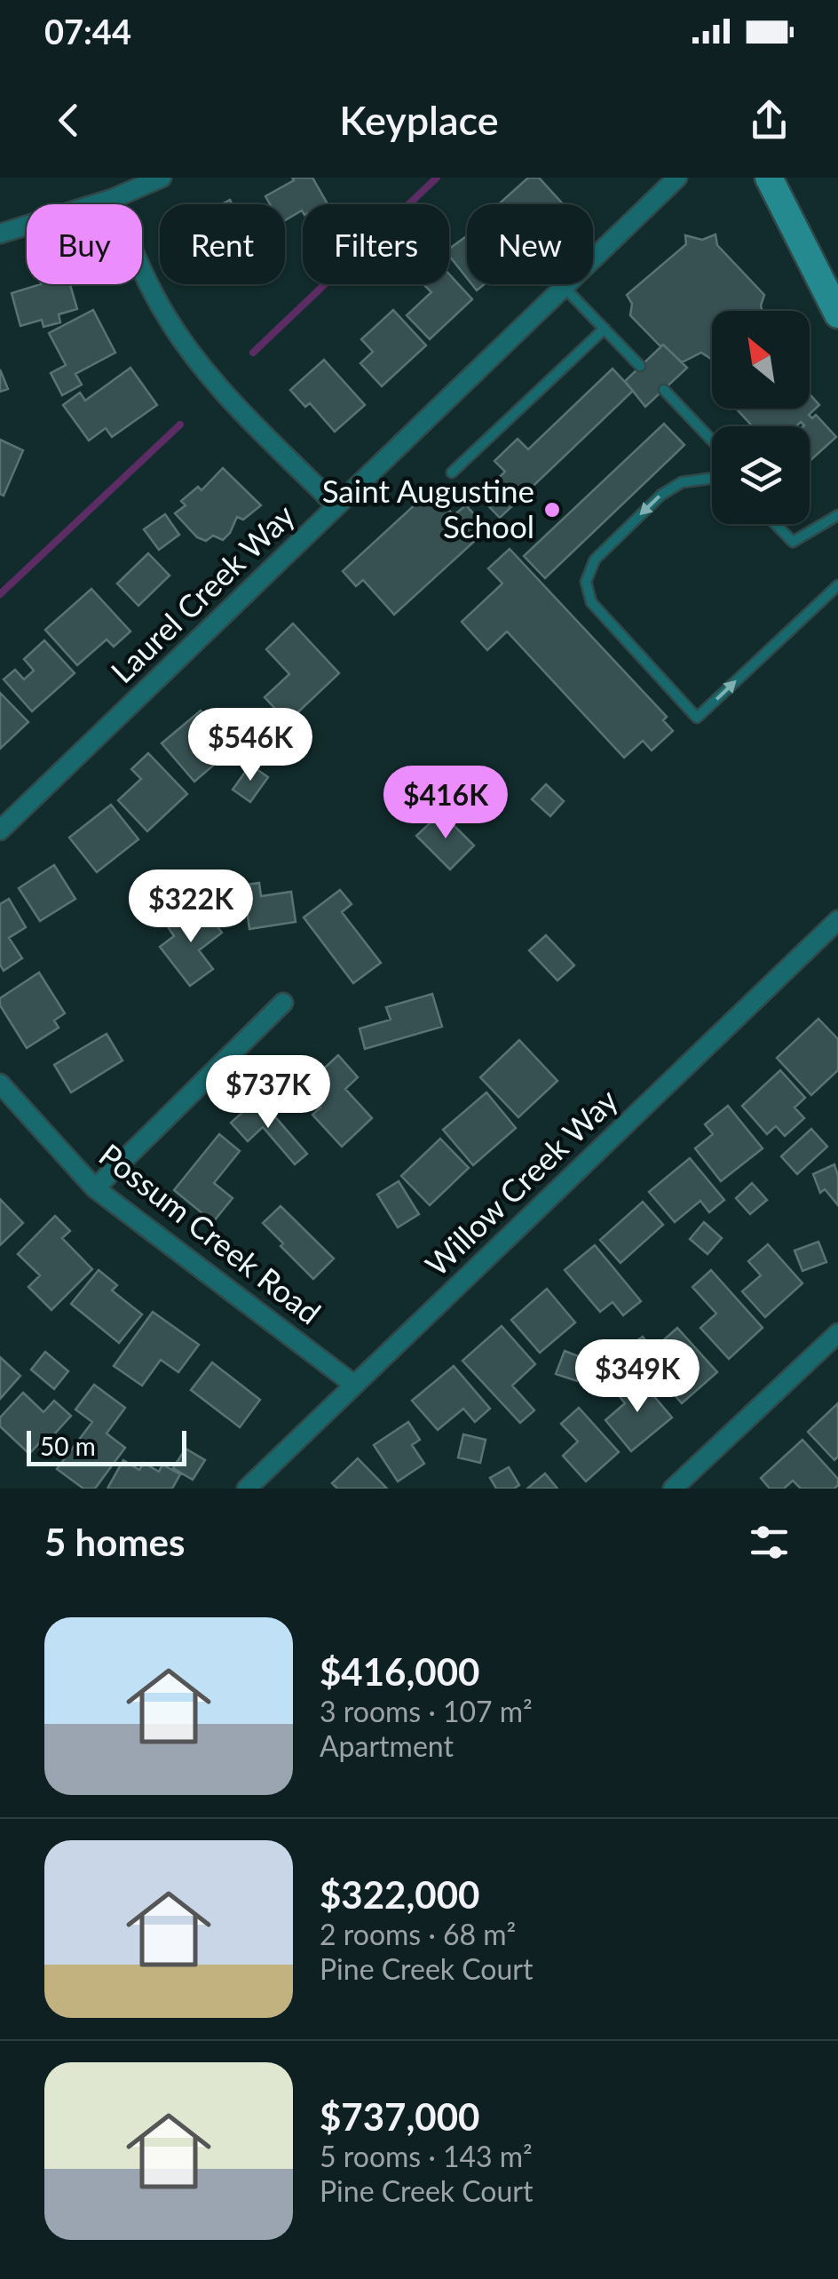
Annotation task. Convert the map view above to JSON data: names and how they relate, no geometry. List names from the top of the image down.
{
  "streets": {
    "street": ["Laurel Creek Way", "Willow Creek Way", "Possum Creek Road"]
  },
  "crossings": [
    ["Willow Creek Way", "Possum Creek Road"]
  ],
  "places": ["Saint Augustine School"],
  "scale_bar": "50 m",
  "north": "top left",
  "page": {
    "status": "07:44",
    "header": "Keyplace",
    "chip": [
      "Buy",
      "Rent",
      "Filters",
      "New"
    ],
    "price": [
      "$546K",
      "$416K",
      "$322K",
      "$737K",
      "$349K"
    ],
    "scale": "50 m",
    "heading": "5 homes",
    "list": [
      {
        "name": "$416,000",
        "note": "3 rooms · 107 m² · Apartment"
      },
      {
        "name": "$322,000",
        "note": "2 rooms · 68 m² · Pine Creek Court"
      },
      {
        "name": "$737,000",
        "note": "5 rooms · 143 m² · Pine Creek Court"
      }
    ]
  }
}
